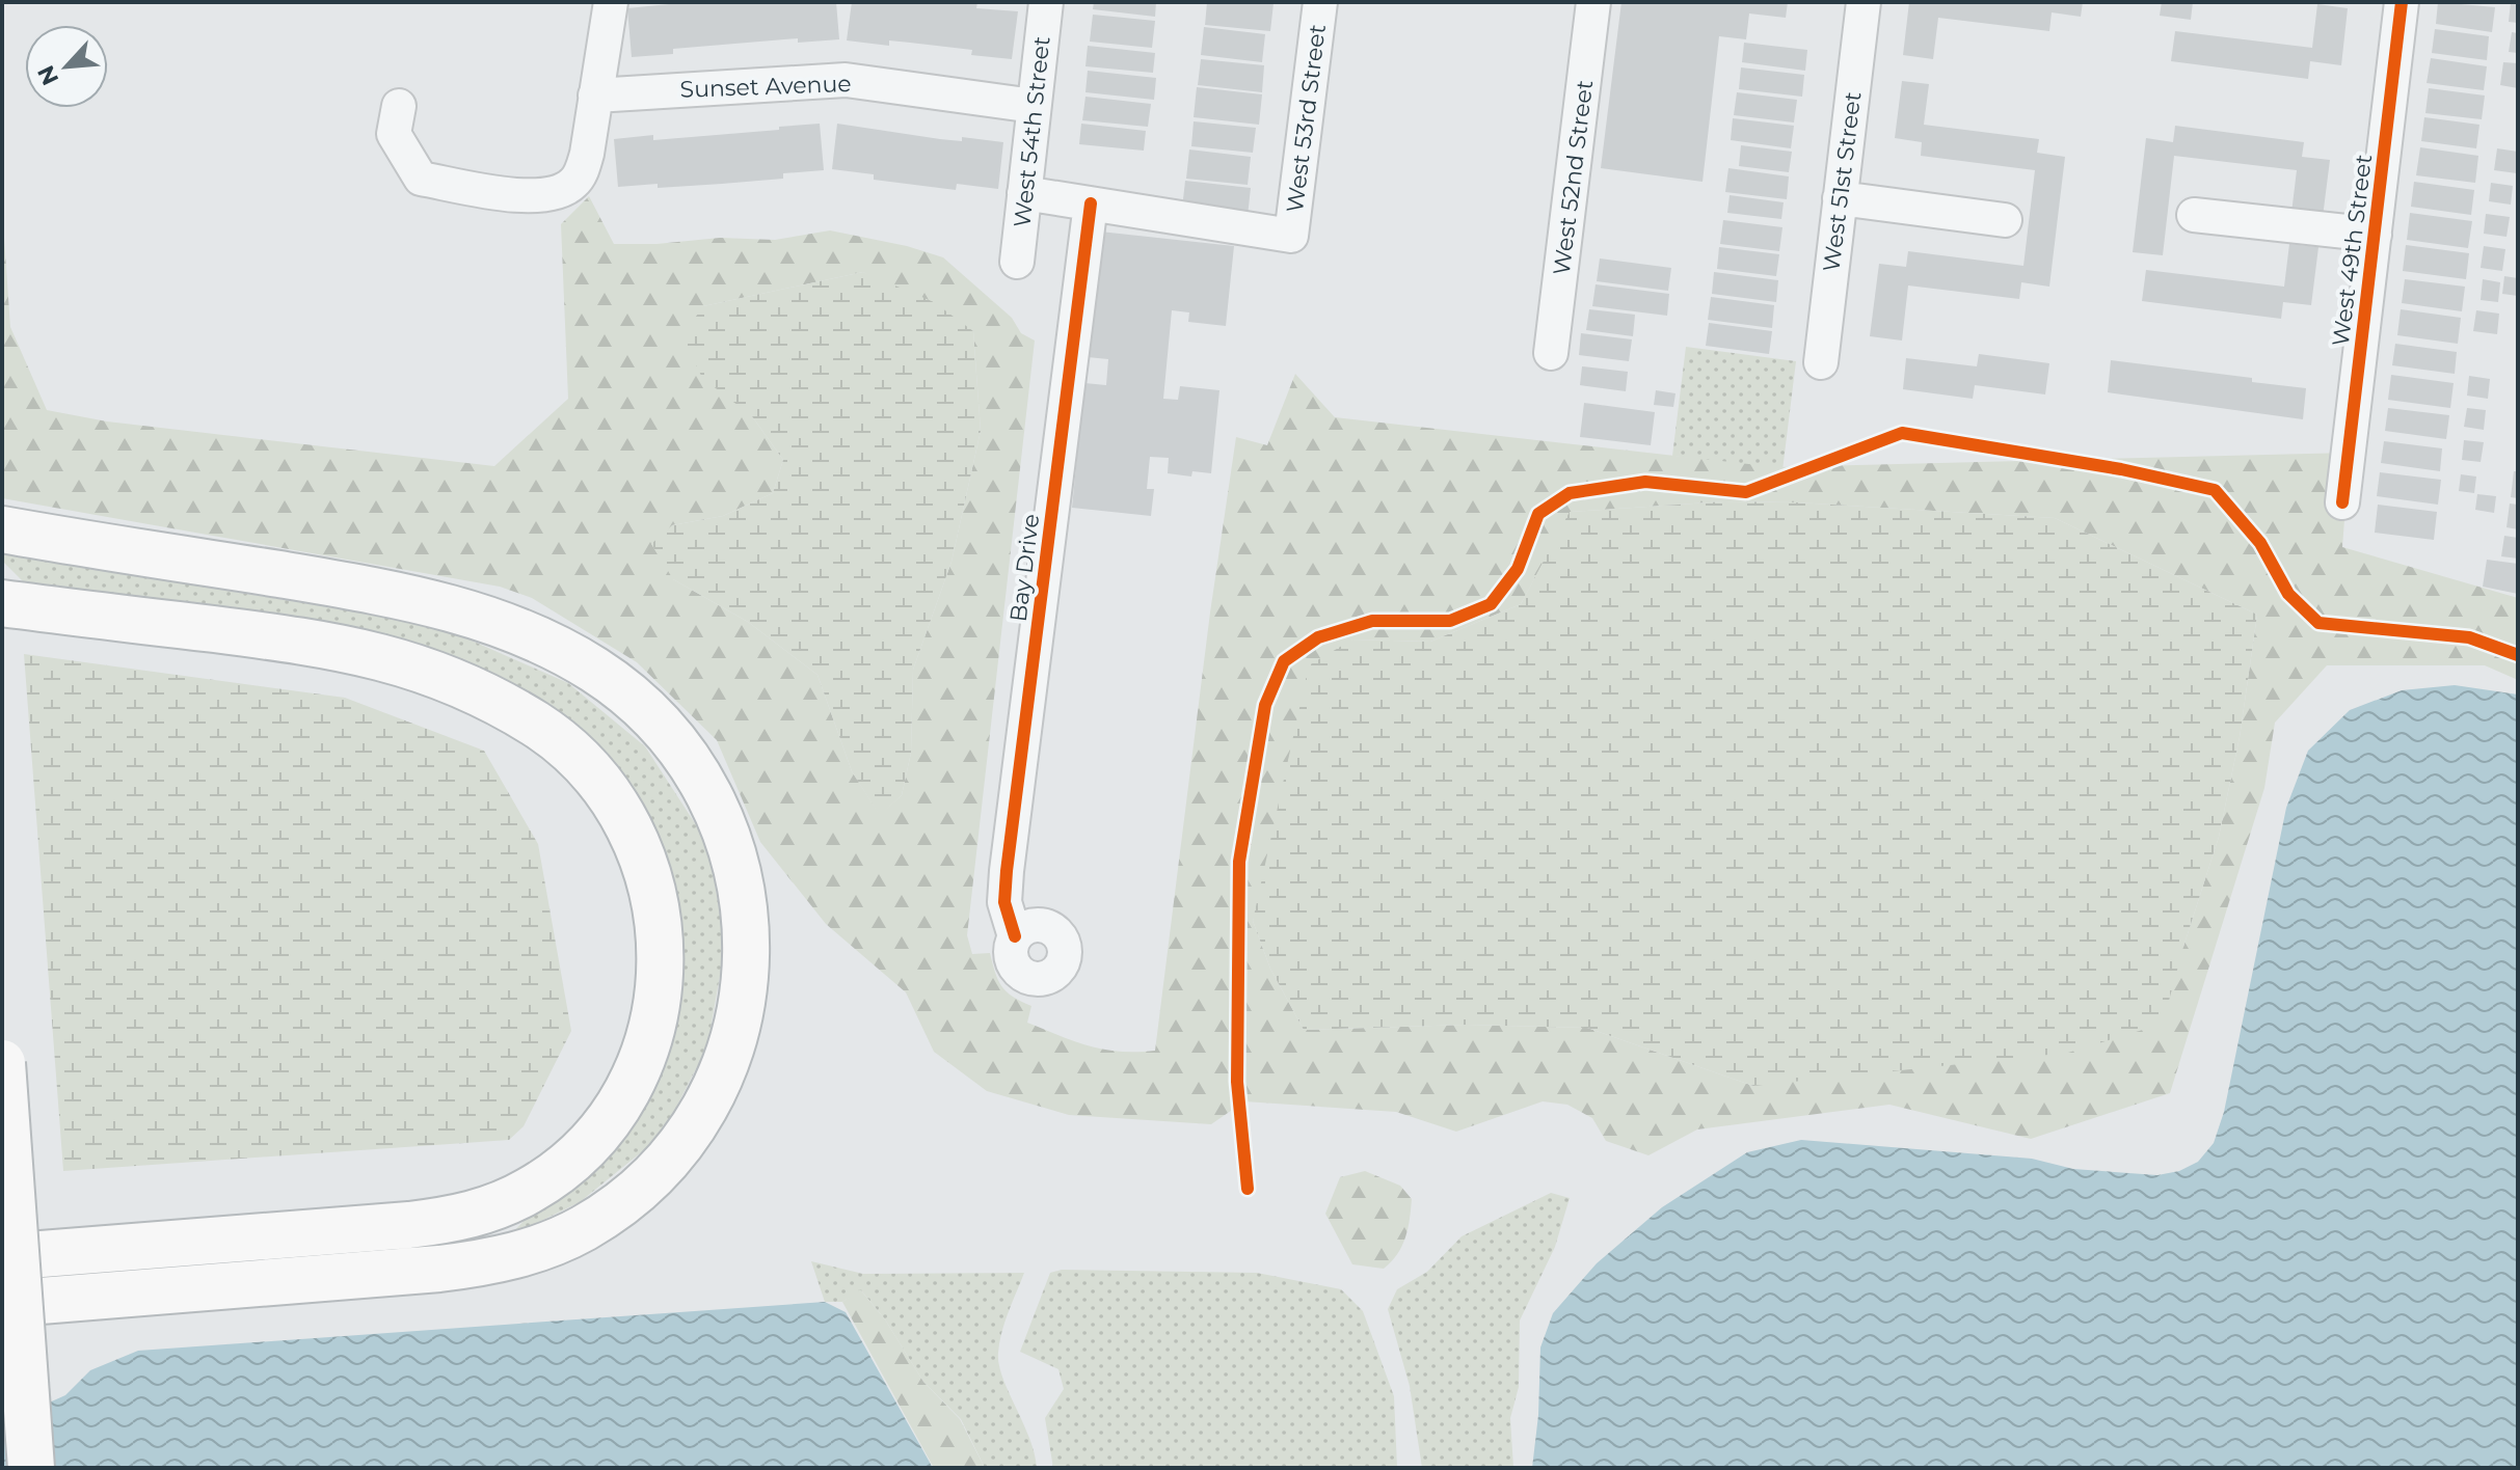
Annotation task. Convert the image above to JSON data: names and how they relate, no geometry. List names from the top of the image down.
{
  "streets": {
    "street": [
      "Sunset Avenue",
      "West 53rd Street",
      "West 54th Street",
      "West 52nd Street",
      "West 51st Street",
      "West 49th Street",
      "Bay Drive"
    ]
  },
  "crossings": [
    ["Sunset Avenue", "West 54th Street"],
    ["West 53rd Street", "Bay Drive"]
  ],
  "north": "bottom left"
}
